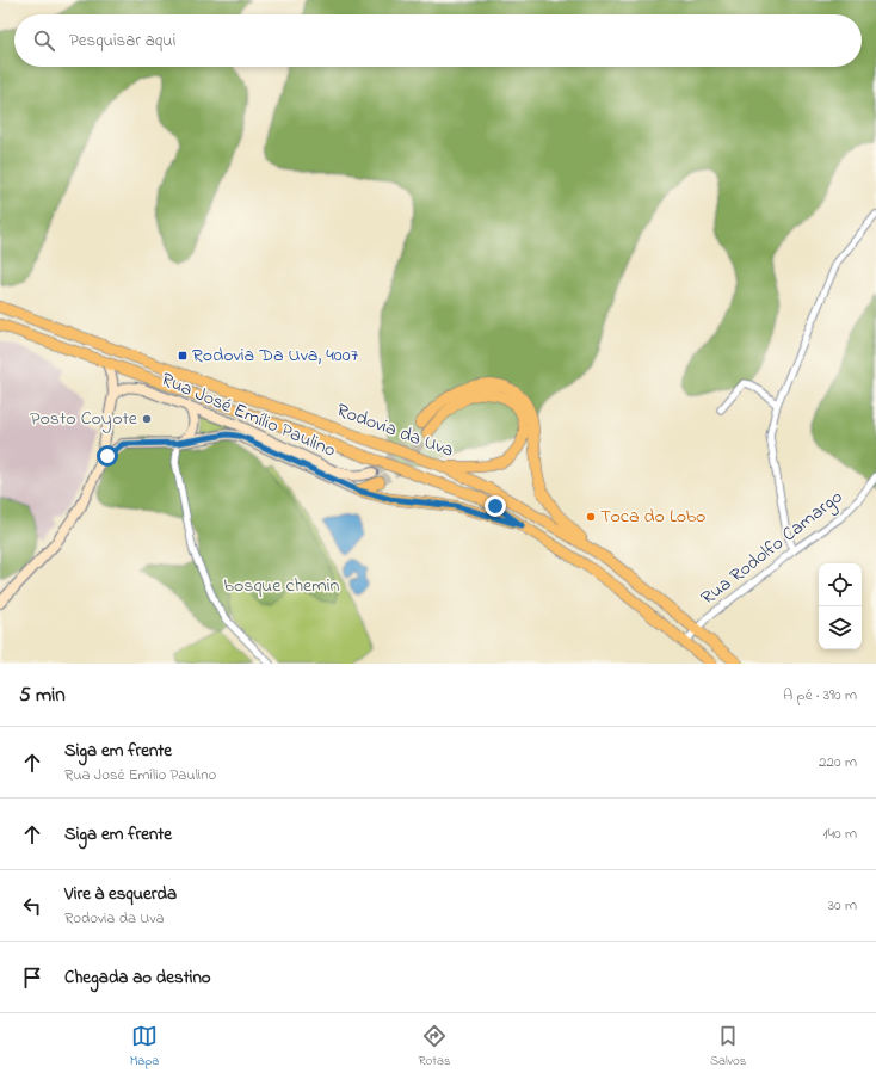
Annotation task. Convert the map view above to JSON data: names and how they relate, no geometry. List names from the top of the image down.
{
  "streets": {
    "main road": ["Rodovia da Uva"],
    "street": ["Rua José Emílio Paulino", "Rua Rodolfo Camargo"]
  },
  "crossings": [
    ["Rodovia da Uva", "Rua Rodolfo Camargo"]
  ],
  "parks": ["bosque chemin"],
  "places": {
    "transit": ["Rodovia Da Uva, 4007"],
    "other": ["Posto Coyote", "Toca do Lobo"]
  },
  "page": {
    "search": "Pesquisar aqui",
    "heading": ["5 min", "A pé · 390 m"],
    "list": [
      ["Siga em frente", "Rua José Emílio Paulino", "220 m"],
      ["Siga em frente", "140 m"],
      ["Vire à esquerda", "Rodovia da Uva", "30 m"],
      "Chegada ao destino"
    ],
    "nav": ["Mapa", "Rotas", "Salvos"]
  }
}
